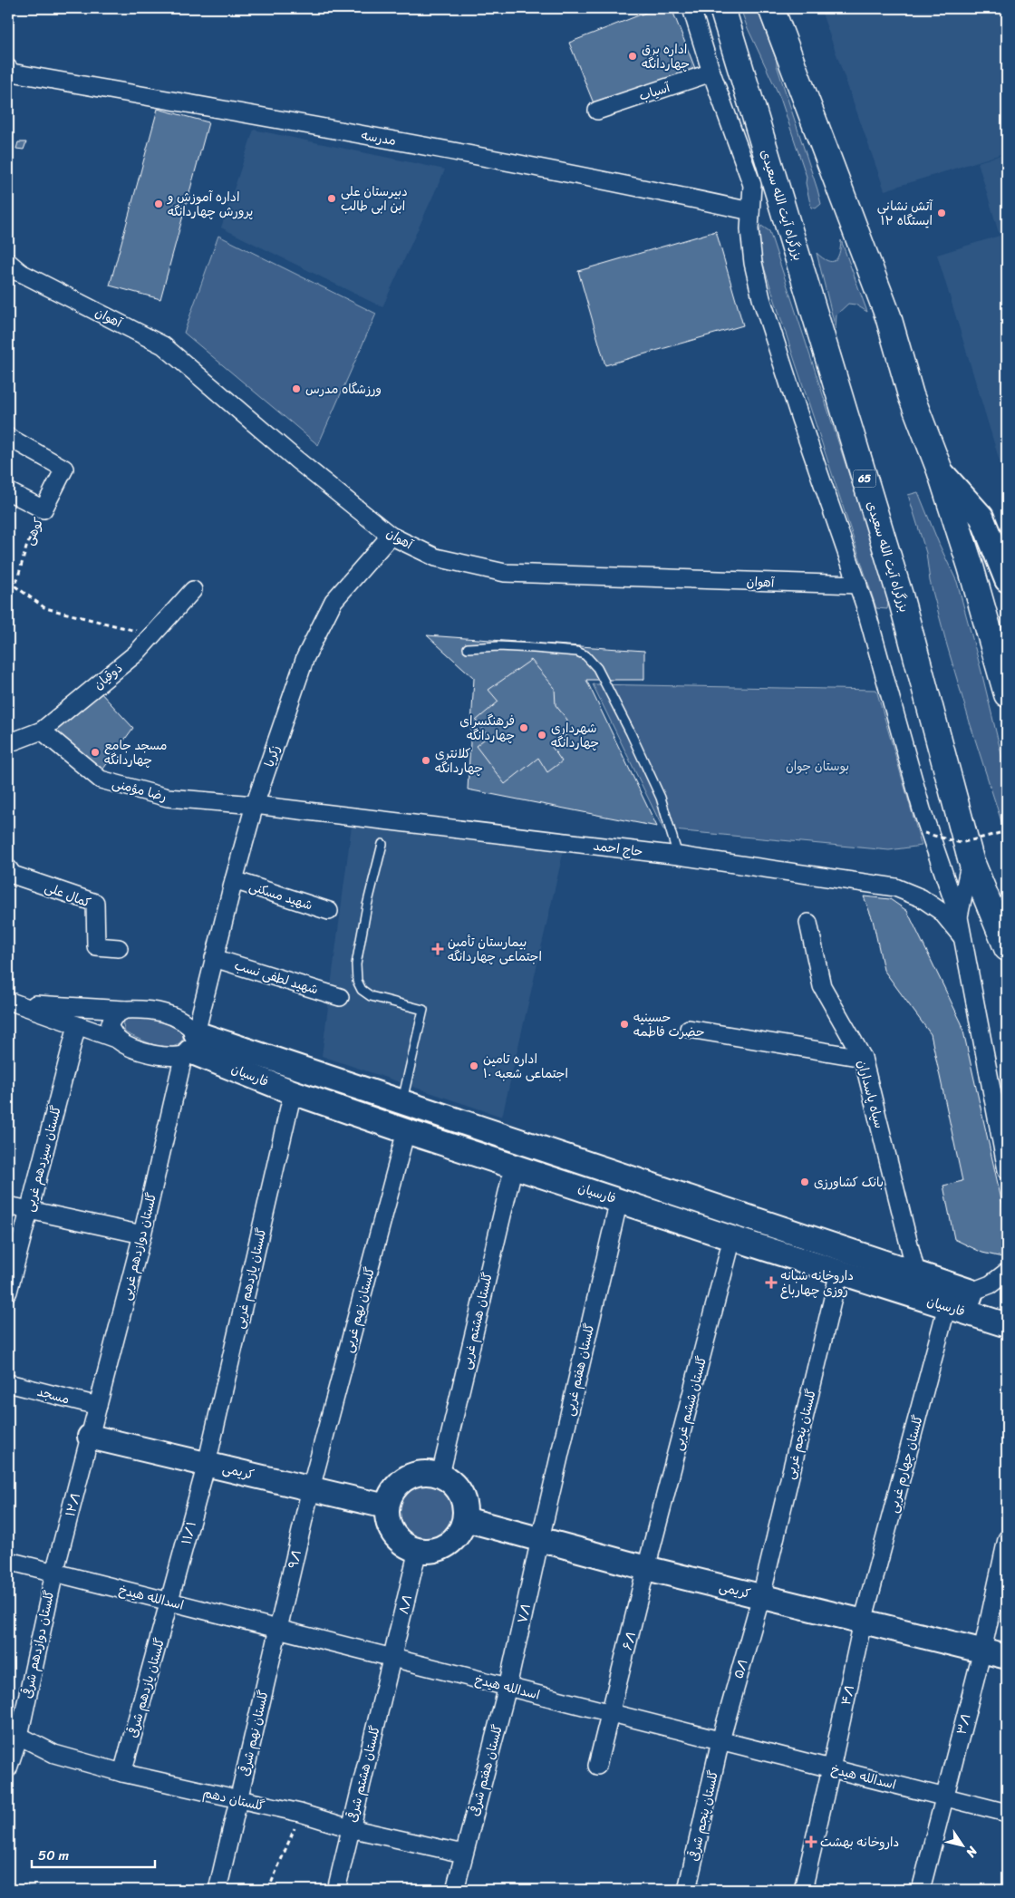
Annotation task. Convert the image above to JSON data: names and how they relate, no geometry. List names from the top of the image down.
{
  "streets": {
    "highway": ["بزرگراه آیت الله سعیدی", "65"],
    "street": [
      "آسیاب",
      "مدرسه",
      "آهوان",
      "کوهی",
      "ذوقیان",
      "زکریا",
      "رضا مؤمنی",
      "حاج احمد",
      "کمال علی",
      "شهید مسکنی",
      "شهید لطفی نسب",
      "فارسیان",
      "سپاه پاسداران",
      "گلستان سیزدهم غربی",
      "گلستان دوازدهم غربی",
      "گلستان یازدهم غربی",
      "گلستان نهم غربی",
      "گلستان هشتم غربی",
      "گلستان هفتم غربی",
      "مسجد",
      "گلستان ششم غربی",
      "گلستان پنجم غربی",
      "گلستان چهارم غربی",
      "کریمی",
      "۱۲/۱",
      "۱۱/ ۱",
      "۹/۱",
      "اسدالله هیدخ",
      "۸/۱",
      "۷/۱",
      "۶/۱",
      "گلستان دوازدهم شرقی",
      "۵/۱",
      "گلستان یازدهم شرقی",
      "۴/۱",
      "۳/۱",
      "گلستان نهم شرقی",
      "گلستان هفتم شرقی",
      "گلستان هشتم شرقی",
      "گلستان دهم",
      "گلستان پنجم شرقی"
    ]
  },
  "crossings": [
    ["آهوان", "زکریا"],
    ["ذوقیان", "رضا مؤمنی"],
    ["زکریا", "رضا مؤمنی"],
    ["زکریا", "حاج احمد"],
    ["زکریا", "شهید مسکنی"],
    ["زکریا", "شهید لطفی نسب"],
    ["زکریا", "فارسیان"],
    ["زکریا", "گلستان دوازدهم غربی"],
    ["رضا مؤمنی", "حاج احمد"],
    ["فارسیان", "سپاه پاسداران"],
    ["فارسیان", "گلستان دوازدهم غربی"],
    ["فارسیان", "گلستان یازدهم غربی"],
    ["فارسیان", "گلستان نهم غربی"],
    ["فارسیان", "گلستان هشتم غربی"],
    ["فارسیان", "گلستان هفتم غربی"],
    ["فارسیان", "گلستان ششم غربی"],
    ["فارسیان", "گلستان پنجم غربی"],
    ["فارسیان", "گلستان چهارم غربی"],
    ["گلستان دوازدهم غربی", "مسجد"],
    ["گلستان دوازدهم غربی", "کریمی"],
    ["گلستان دوازدهم غربی", "۱۲/۱"],
    ["گلستان یازدهم غربی", "کریمی"],
    ["گلستان یازدهم غربی", "۱۱/ ۱"],
    ["گلستان نهم غربی", "کریمی"],
    ["گلستان نهم غربی", "۹/۱"],
    ["گلستان هشتم غربی", "کریمی"],
    ["گلستان هشتم غربی", "۸/۱"],
    ["گلستان هفتم غربی", "کریمی"],
    ["گلستان هفتم غربی", "۷/۱"],
    ["گلستان ششم غربی", "کریمی"],
    ["گلستان ششم غربی", "۶/۱"],
    ["گلستان پنجم غربی", "کریمی"],
    ["گلستان پنجم غربی", "۵/۱"],
    ["گلستان چهارم غربی", "کریمی"],
    ["گلستان چهارم غربی", "۴/۱"],
    ["کریمی", "۱۲/۱"],
    ["کریمی", "۱۱/ ۱"],
    ["کریمی", "۹/۱"],
    ["کریمی", "۸/۱"],
    ["کریمی", "۷/۱"],
    ["کریمی", "۶/۱"],
    ["کریمی", "۵/۱"],
    ["کریمی", "۴/۱"],
    ["کریمی", "۳/۱"],
    ["۱۲/۱", "اسدالله هیدخ"],
    ["۱۲/۱", "گلستان دوازدهم شرقی"],
    ["۱۱/ ۱", "اسدالله هیدخ"],
    ["۱۱/ ۱", "گلستان یازدهم شرقی"],
    ["۹/۱", "اسدالله هیدخ"],
    ["۹/۱", "گلستان نهم شرقی"],
    ["اسدالله هیدخ", "۸/۱"],
    ["اسدالله هیدخ", "۷/۱"],
    ["اسدالله هیدخ", "۶/۱"],
    ["اسدالله هیدخ", "گلستان دوازدهم شرقی"],
    ["اسدالله هیدخ", "۵/۱"],
    ["اسدالله هیدخ", "گلستان یازدهم شرقی"],
    ["اسدالله هیدخ", "۴/۱"],
    ["اسدالله هیدخ", "۳/۱"],
    ["اسدالله هیدخ", "گلستان نهم شرقی"],
    ["اسدالله هیدخ", "گلستان هفتم شرقی"],
    ["اسدالله هیدخ", "گلستان هشتم شرقی"],
    ["اسدالله هیدخ", "گلستان پنجم شرقی"],
    ["۸/۱", "گلستان هشتم شرقی"],
    ["۷/۱", "گلستان هفتم شرقی"],
    ["گلستان دوازدهم شرقی", "گلستان دهم"],
    ["۵/۱", "گلستان پنجم شرقی"],
    ["گلستان یازدهم شرقی", "گلستان دهم"],
    ["گلستان نهم شرقی", "گلستان دهم"],
    ["گلستان هفتم شرقی", "گلستان دهم"],
    ["گلستان هشتم شرقی", "گلستان دهم"]
  ],
  "parks": ["بوستان جوان"],
  "places": {
    "other": [
      "اداره برق چهاردانگه",
      "دبیرستان علی ابن ابی طالب",
      "اداره آموزش و پرورش چهاردانگه",
      "آتش نشانی ایستگاه ۱۲",
      "ورزشگاه مدرس",
      "فرهنگسرای چهاردانگه",
      "شهرداری چهاردانگه",
      "مسجد جامع چهاردانگه",
      "کلانتری چهاردانگه",
      "حسینیه حضرت فاطمه",
      "اداره تامین اجتماعی شعبه ۱۰",
      "بانک کشاورزی"
    ],
    "health": ["بیمارستان تأمین اجتماعی چهاردانگه", "داروخانه شبانه روزی چهارباغ", "داروخانه بهشت"]
  },
  "scale_bar": "50 m",
  "north": "bottom right"
}
